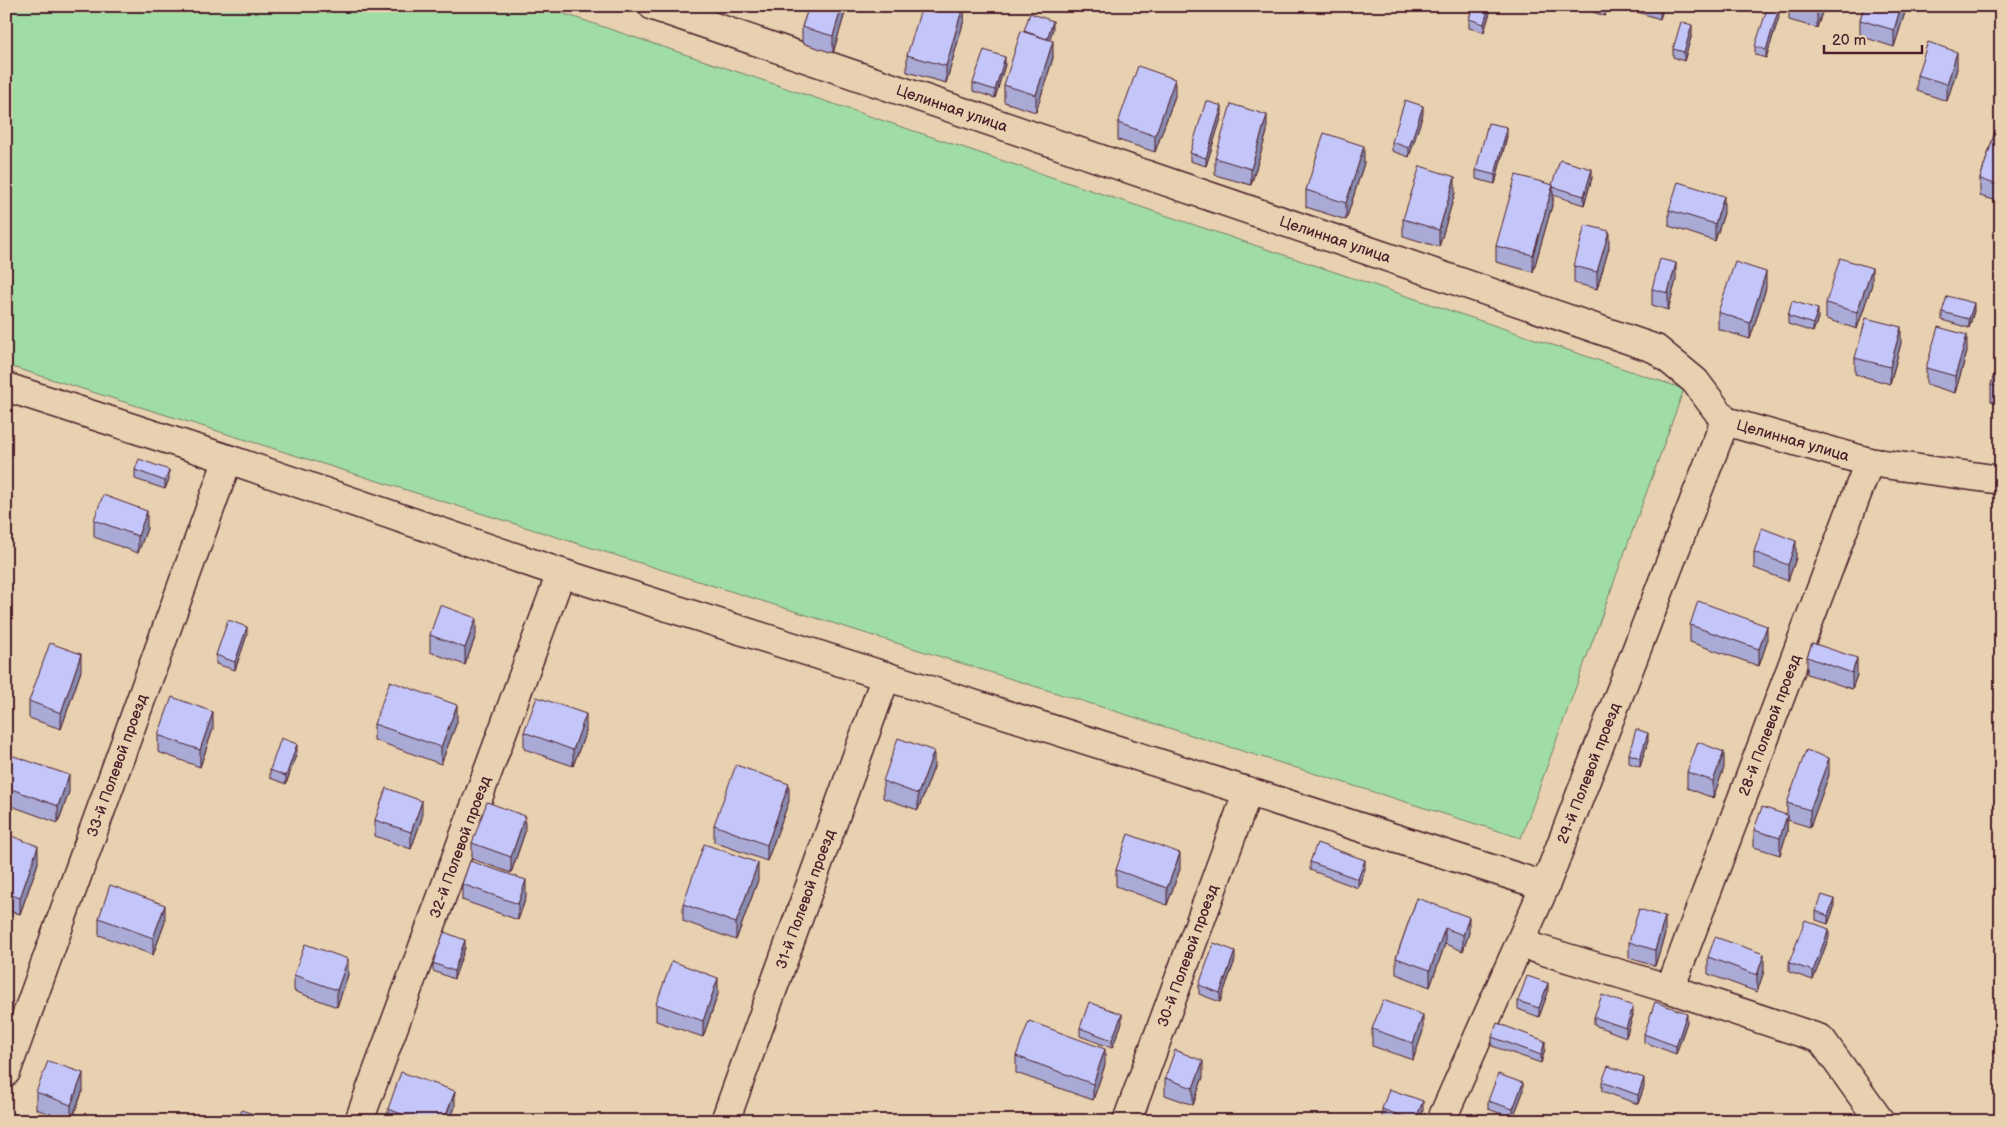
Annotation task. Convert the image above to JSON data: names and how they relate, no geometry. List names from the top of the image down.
{
  "streets": {
    "street": [
      "Целинная улица",
      "28-й Полевой проезд",
      "33-й Полевой проезд",
      "29-й Полевой проезд",
      "32-й Полевой проезд",
      "31-й Полевой проезд",
      "30-й Полевой проезд"
    ]
  },
  "crossings": [
    ["Целинная улица", "28-й Полевой проезд"],
    ["Целинная улица", "29-й Полевой проезд"]
  ],
  "scale_bar": "20 m"
}
